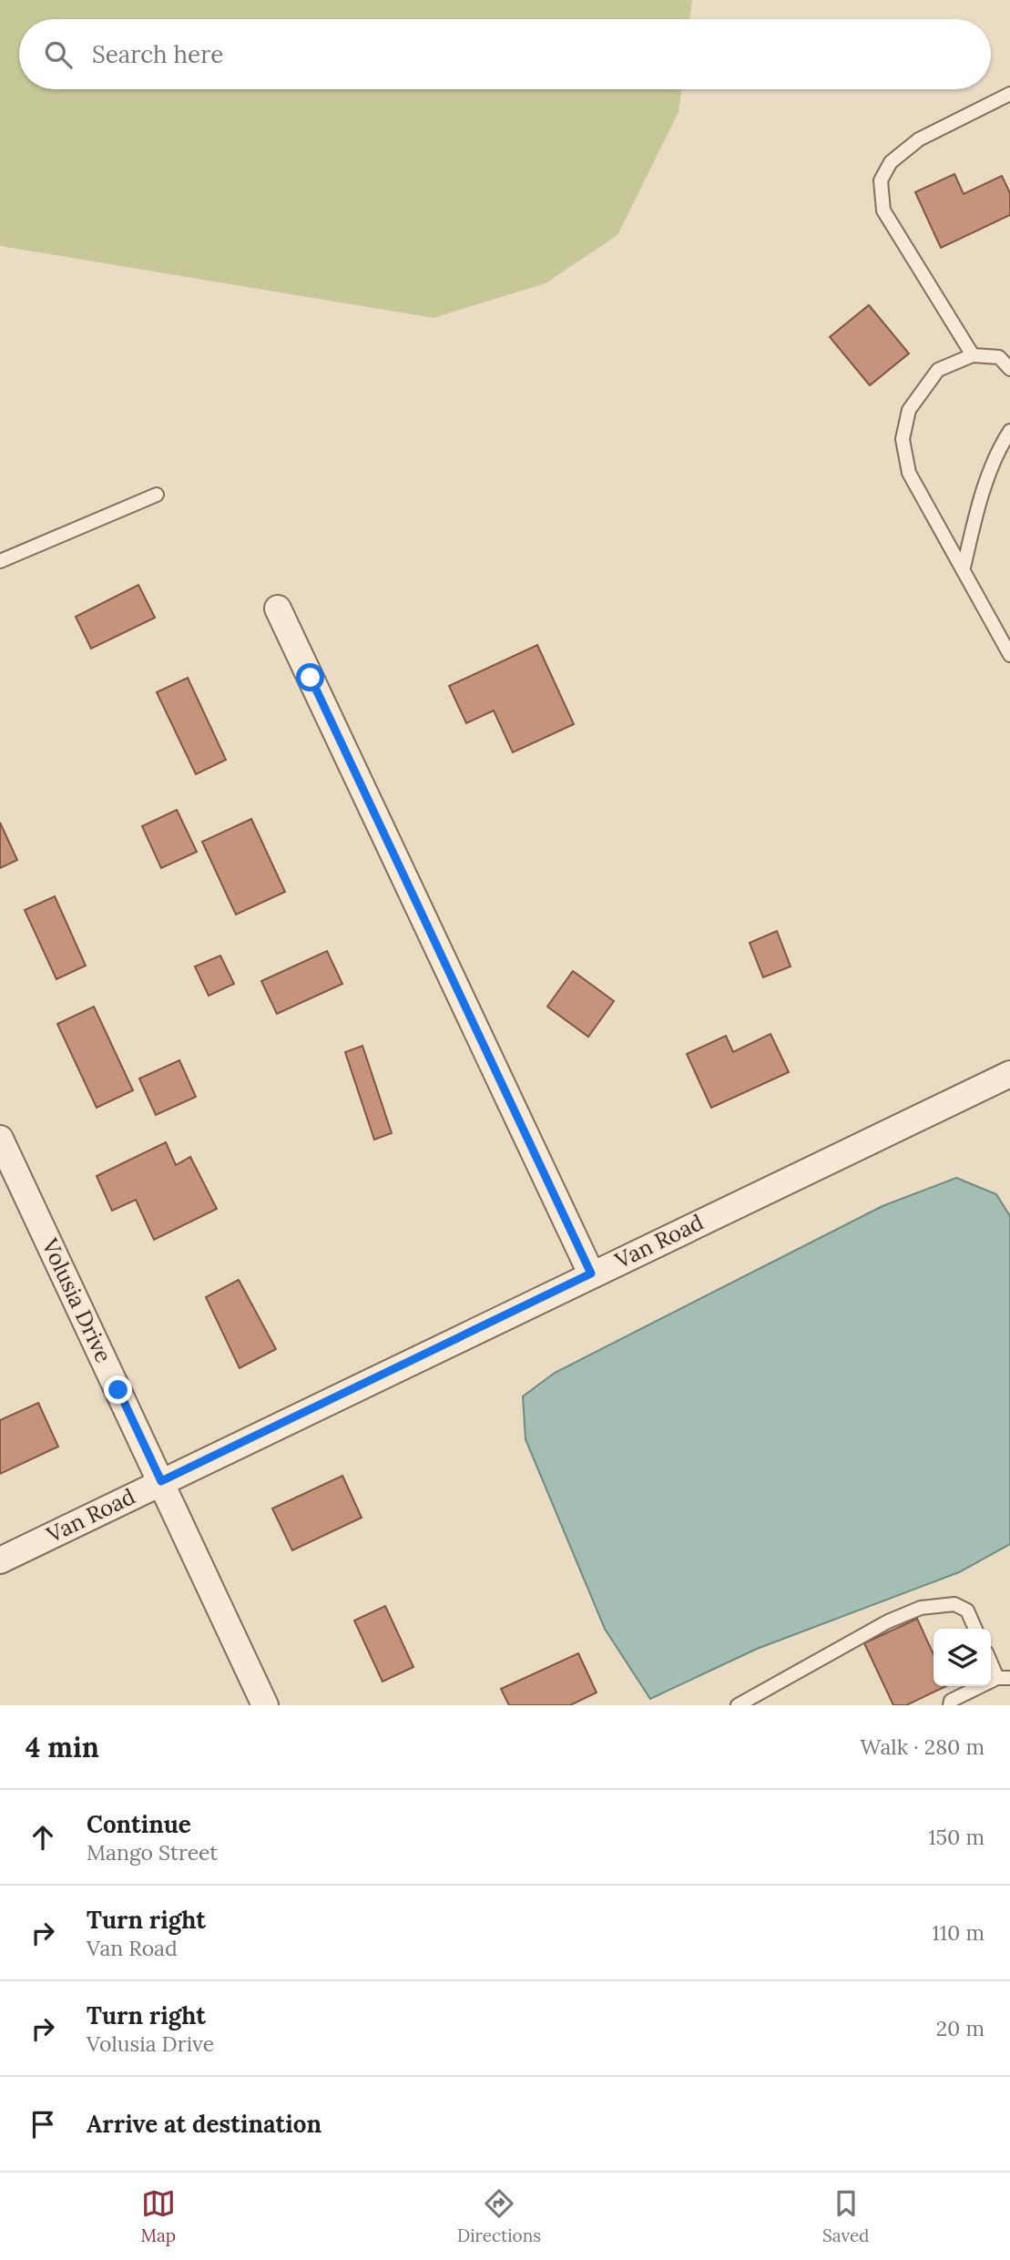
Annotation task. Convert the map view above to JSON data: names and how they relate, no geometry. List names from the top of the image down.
{
  "streets": {
    "street": ["Van Road", "Volusia Drive"]
  },
  "crossings": [
    ["Van Road", "Volusia Drive"]
  ],
  "page": {
    "search": "Search here",
    "heading": ["4 min", "Walk · 280 m"],
    "list": [
      ["Continue", "Mango Street", "150 m"],
      ["Turn right", "Van Road", "110 m"],
      ["Turn right", "Volusia Drive", "20 m"],
      "Arrive at destination"
    ],
    "nav": ["Map", "Directions", "Saved"]
  }
}
